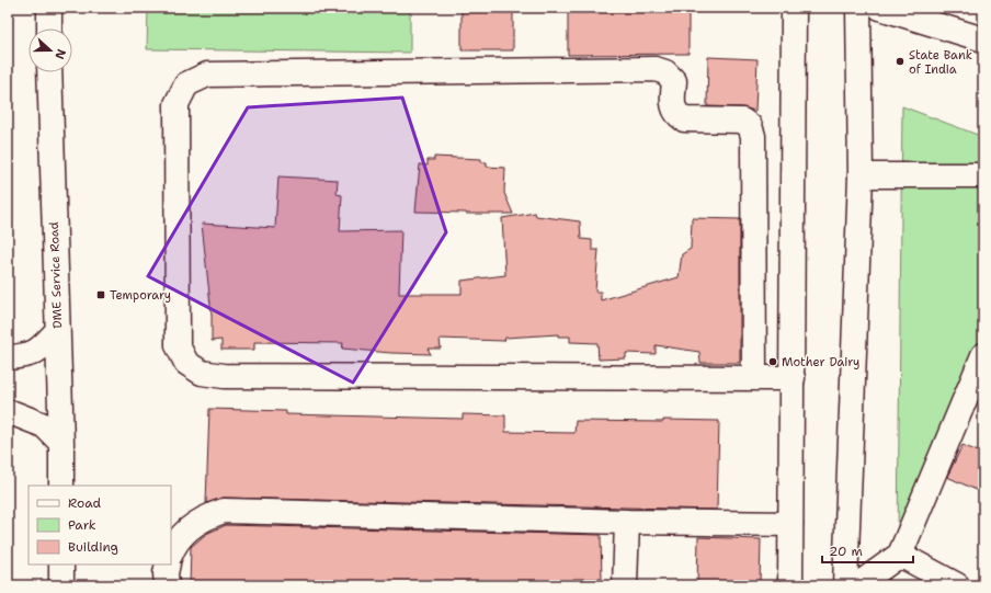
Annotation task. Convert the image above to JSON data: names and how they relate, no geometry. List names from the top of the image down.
{
  "streets": {
    "street": ["DME Service Road"]
  },
  "places": {
    "other": ["State Bank of India", "Mother Dairy"],
    "transit": ["Temporary"]
  },
  "legend": ["Road", "Park", "Building"],
  "scale_bar": "20 m",
  "north": "right"
}
